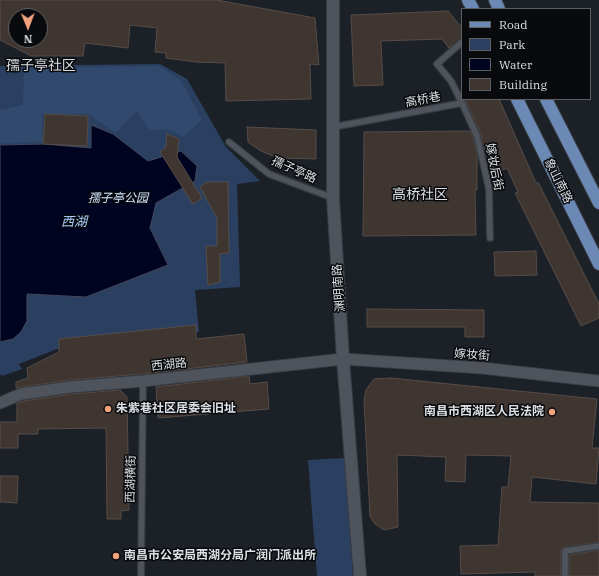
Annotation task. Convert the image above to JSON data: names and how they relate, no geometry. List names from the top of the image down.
{
  "streets": {
    "main road": ["象山南路"],
    "street": ["渊明南路", "嫁妆街", "西湖路"],
    "lane": [
      "高桥巷",
      "嫁妆后街",
      "孺子亭路",
      "西湖横街"
    ]
  },
  "crossings": [
    ["高桥巷", "嫁妆后街"],
    ["高桥巷", "渊明南路"],
    ["孺子亭路", "渊明南路"],
    ["渊明南路", "嫁妆街"],
    ["渊明南路", "西湖路"],
    ["嫁妆街", "西湖路"],
    ["西湖路", "西湖横街"]
  ],
  "districts": ["孺子亭社区", "高桥社区"],
  "water": ["西湖"],
  "parks": ["孺子亭公园"],
  "places": ["朱紫巷社区居委会旧址", "南昌市西湖区人民法院", "南昌市公安局西湖分局广润门派出所"],
  "legend": [
    "Road",
    "Park",
    "Water",
    "Building"
  ],
  "north": "bottom"
}
